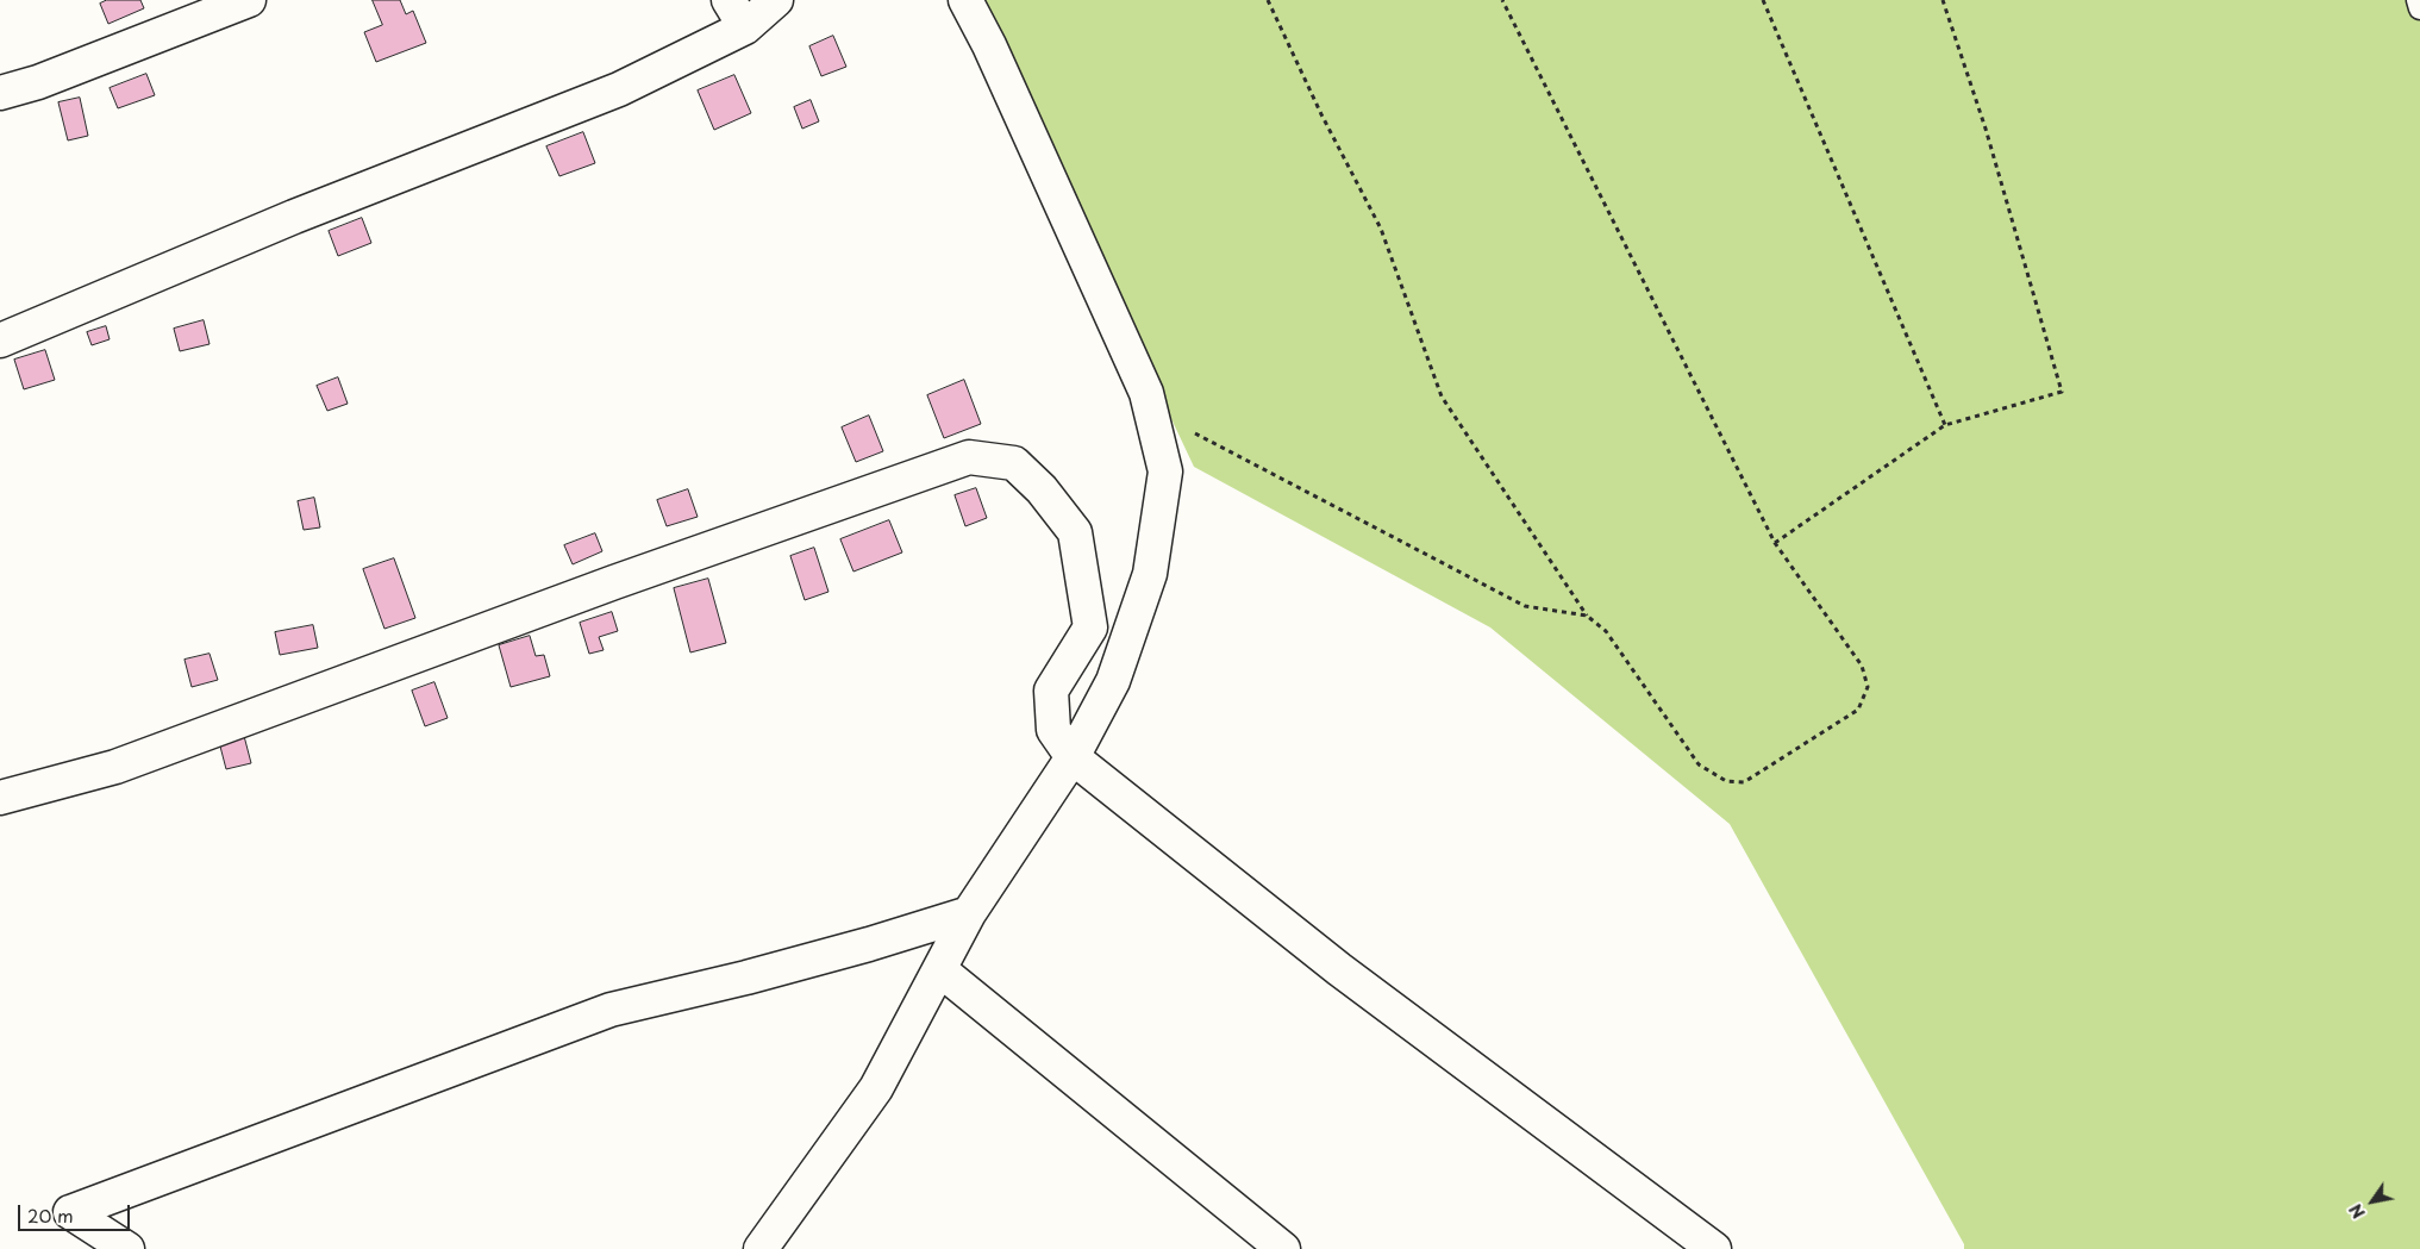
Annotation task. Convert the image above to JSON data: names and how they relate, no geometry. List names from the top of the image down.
{
  "scale_bar": "20 m",
  "north": "bottom left"
}
